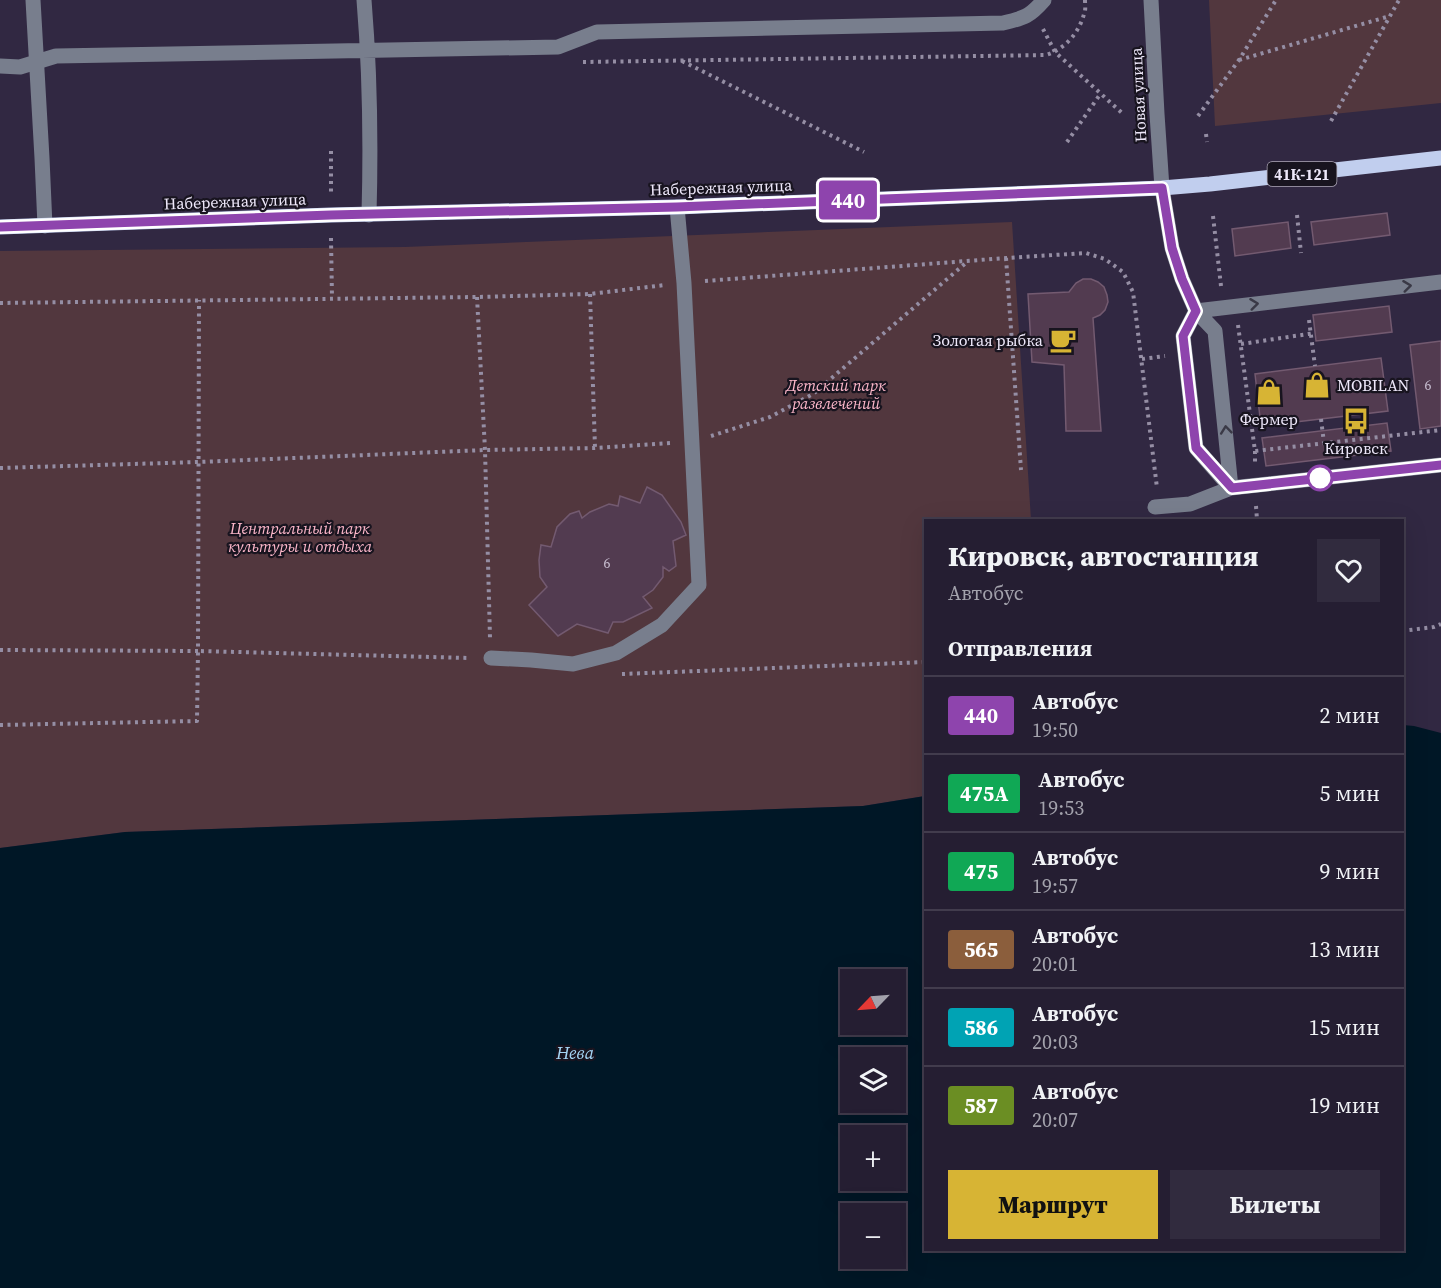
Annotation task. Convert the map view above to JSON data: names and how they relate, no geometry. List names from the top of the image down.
{
  "streets": {
    "main road": ["41К-121", "Набережная улица"],
    "street": ["Новая улица"]
  },
  "crossings": [
    ["Новая улица", "Набережная улица"]
  ],
  "water": ["Нева"],
  "parks": ["Детский парк развлечений", "Центральный парк культуры и отдыха"],
  "places": {
    "cafe": ["Золотая рыбка"],
    "shop": ["MOBILAN", "Фермер"],
    "bus stop": ["Кировск"]
  },
  "lines": ["bus line 440"],
  "house_numbers": ["6", "6"],
  "north": "bottom left",
  "page": {
    "on_map": "440",
    "heading": [
      ["Кировск, автостанция", "Автобус"],
      "Отправления"
    ],
    "list": [
      {
        "mark": "440",
        "name": "Автобус",
        "note": "19:50",
        "value": "2 мин"
      },
      {
        "mark": "475А",
        "name": "Автобус",
        "note": "19:53",
        "value": "5 мин"
      },
      {
        "mark": "475",
        "name": "Автобус",
        "note": "19:57",
        "value": "9 мин"
      },
      {
        "mark": "565",
        "name": "Автобус",
        "note": "20:01",
        "value": "13 мин"
      },
      {
        "mark": "586",
        "name": "Автобус",
        "note": "20:03",
        "value": "15 мин"
      },
      {
        "mark": "587",
        "name": "Автобус",
        "note": "20:07",
        "value": "19 мин"
      }
    ],
    "map_buttons": ["+", "−"],
    "buttons": ["Маршрут", "Билеты"]
  }
}
